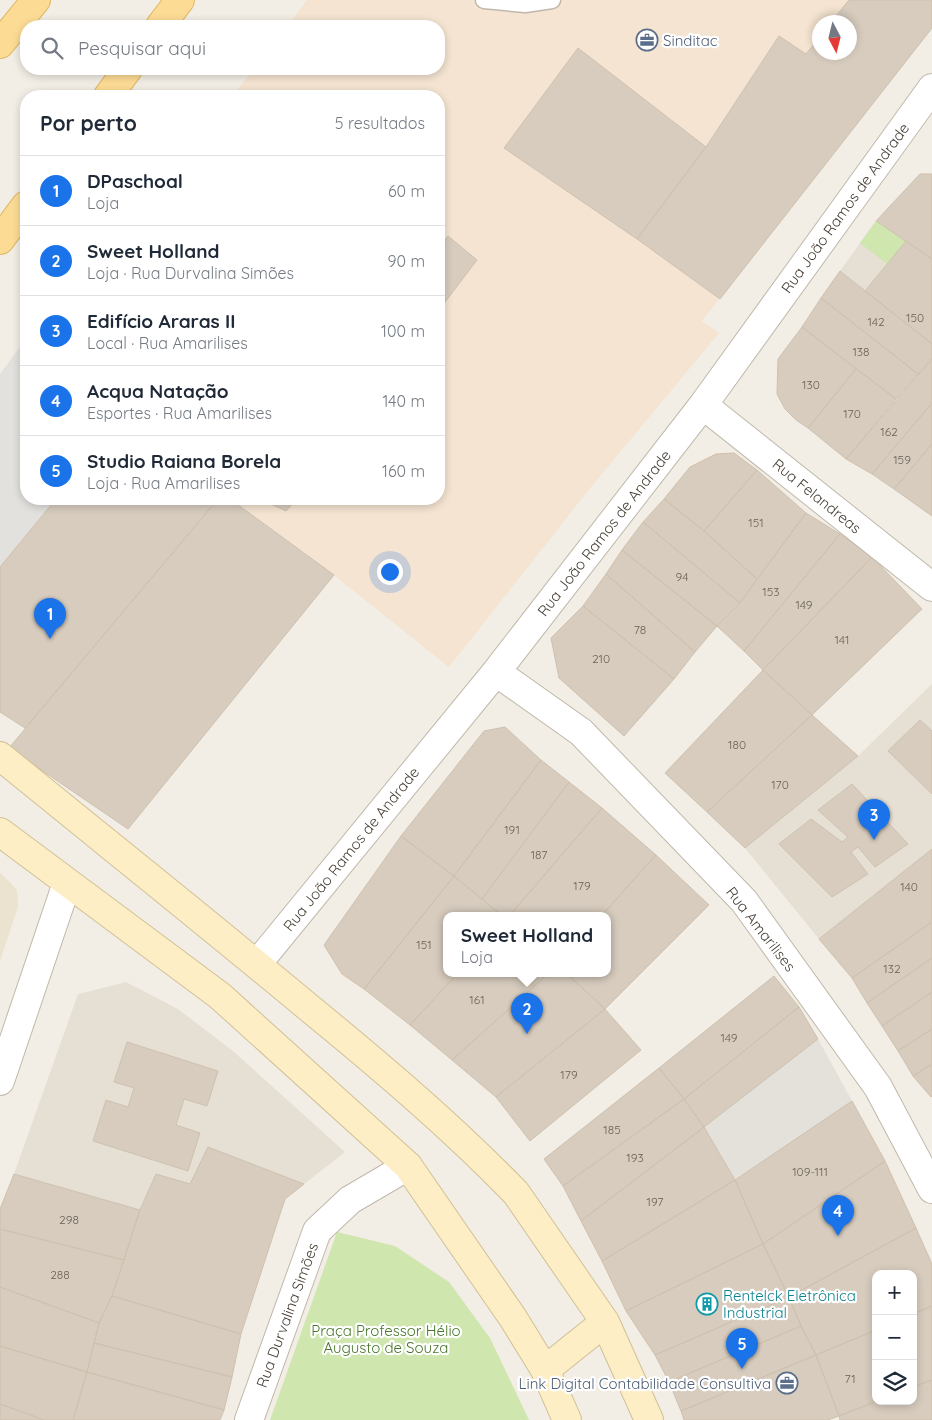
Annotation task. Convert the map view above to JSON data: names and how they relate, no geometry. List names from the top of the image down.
{
  "streets": {
    "street": [
      "Rua João Ramos de Andrade",
      "Rua Felandreas",
      "Rua Amarilises",
      "Rua Durvalina Simões"
    ]
  },
  "crossings": [
    ["Rua João Ramos de Andrade", "Rua Felandreas"],
    ["Rua João Ramos de Andrade", "Rua Amarilises"]
  ],
  "parks": ["Praça Professor Hélio Augusto de Souza"],
  "places": {
    "office": ["Sinditac", "Link Digital Contabilidade Consultiva"],
    "building": ["Rentelck Eletrônica Industrial"]
  },
  "house_numbers": [
    "150",
    "142",
    "138",
    "130",
    "170",
    "162",
    "159",
    "151",
    "94",
    "153",
    "149",
    "78",
    "141",
    "210",
    "180",
    "170",
    "191",
    "187",
    "179",
    "140",
    "151",
    "132",
    "161",
    "149",
    "179",
    "185",
    "193",
    "109-111",
    "197",
    "298",
    "288",
    "71"
  ],
  "north": "bottom",
  "page": {
    "search": "Pesquisar aqui",
    "heading": ["Por perto", "5 resultados"],
    "list": [
      {
        "mark": "1",
        "name": "DPaschoal",
        "note": "Loja",
        "value": "60 m"
      },
      {
        "mark": "2",
        "name": "Sweet Holland",
        "note": "Loja · Rua Durvalina Simões",
        "value": "90 m"
      },
      {
        "mark": "3",
        "name": "Edifício Araras II",
        "note": "Local · Rua Amarilises",
        "value": "100 m"
      },
      {
        "mark": "4",
        "name": "Acqua Natação",
        "note": "Esportes · Rua Amarilises",
        "value": "140 m"
      },
      {
        "mark": "5",
        "name": "Studio Raiana Borela",
        "note": "Loja · Rua Amarilises",
        "value": "160 m"
      }
    ],
    "pins": [
      "1",
      "3",
      "2",
      "4",
      "5"
    ],
    "popup": ["Sweet Holland", "Loja"],
    "map_buttons": ["+", "−"]
  }
}
